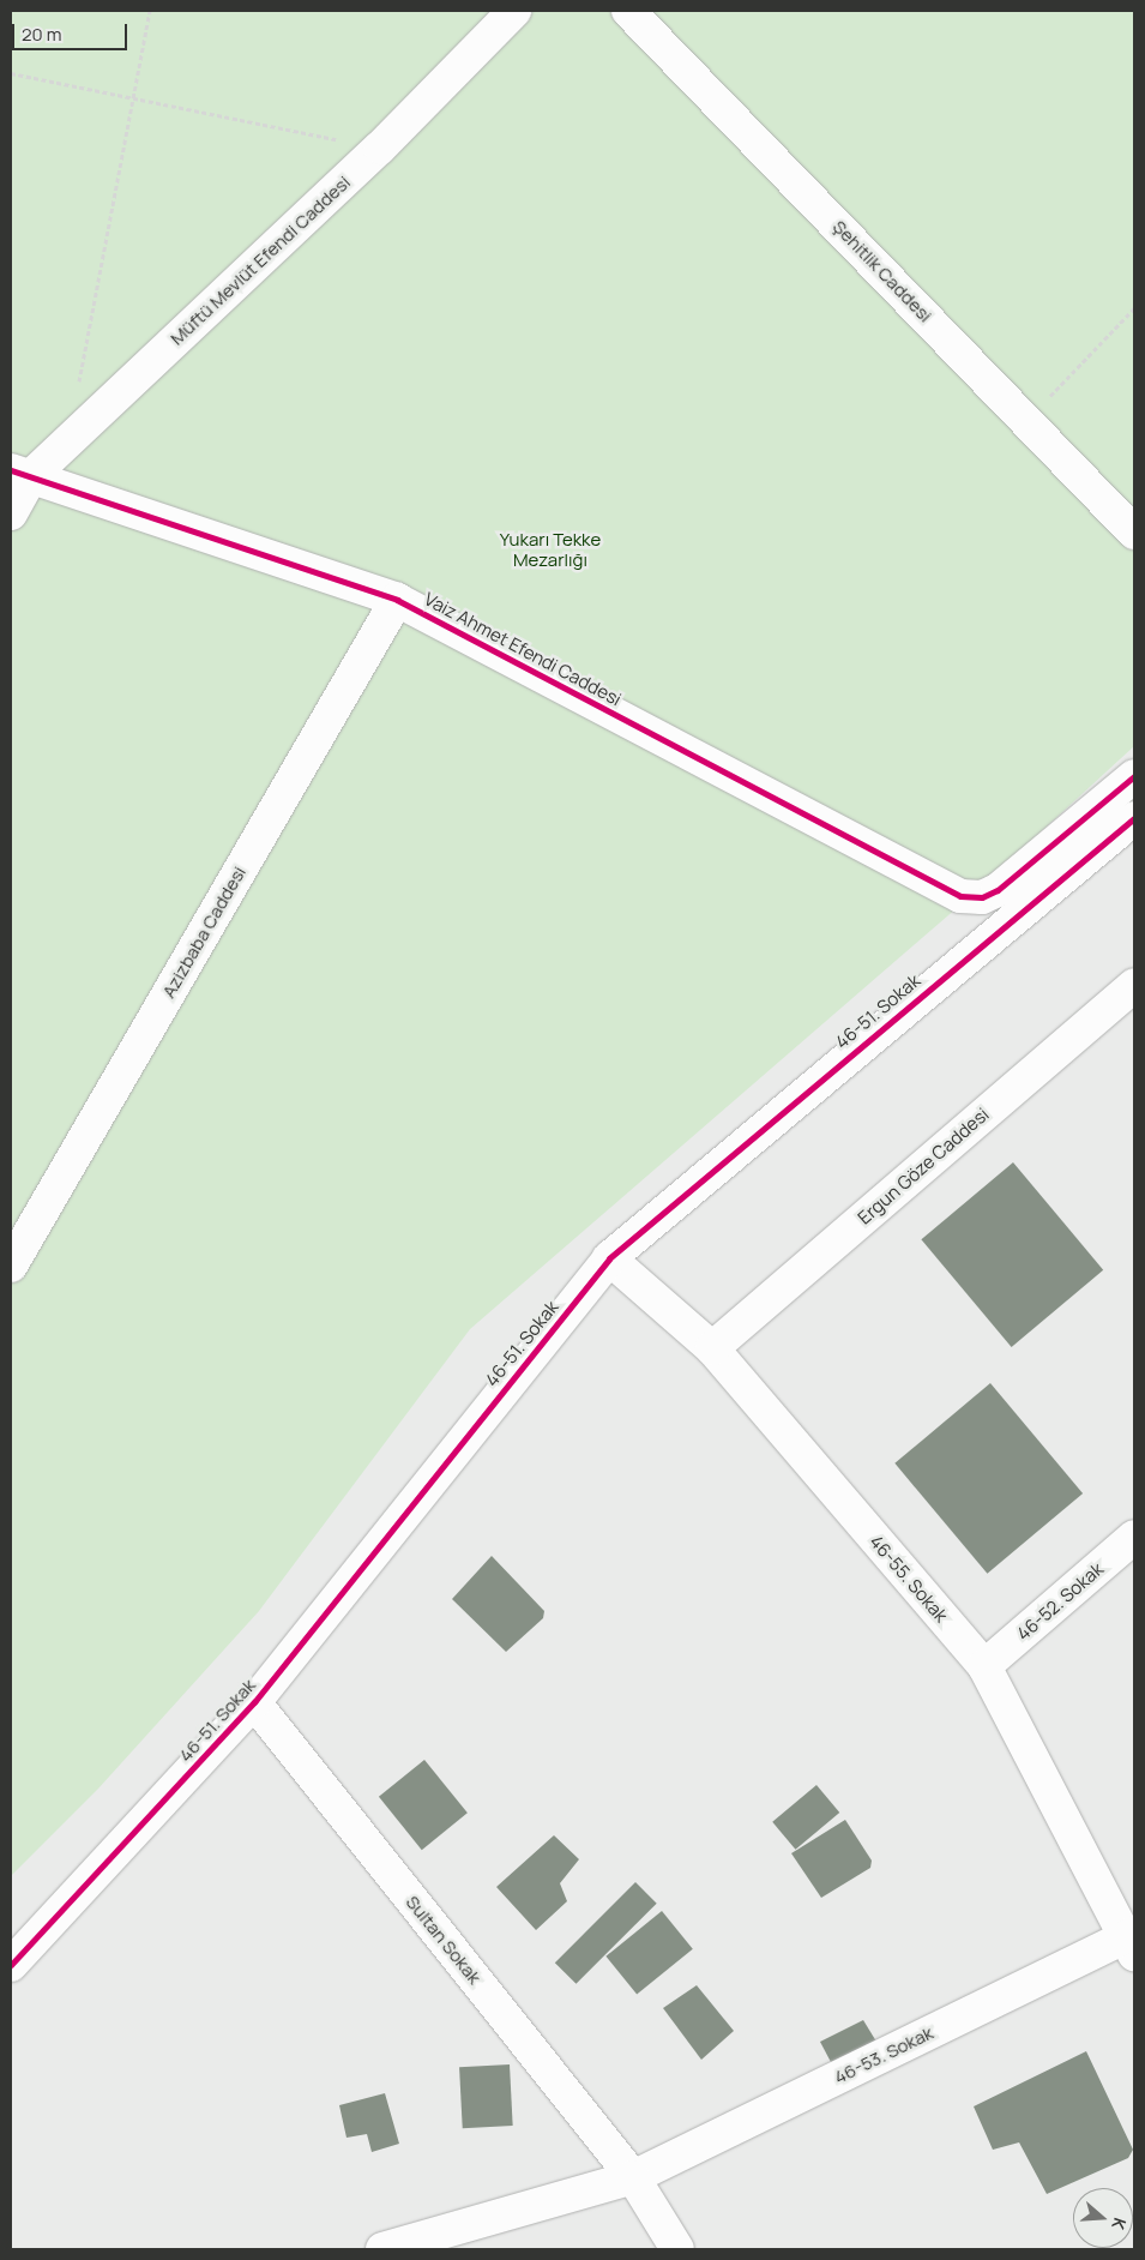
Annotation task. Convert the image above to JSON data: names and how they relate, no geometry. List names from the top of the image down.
{
  "streets": {
    "street": [
      "Müftü Mevlüt Efendi Caddesi",
      "Şehitlik Caddesi",
      "Vaiz Ahmet Efendi Caddesi",
      "Azizbaba Caddesi",
      "46-51. Sokak",
      "Ergun Göze Caddesi",
      "46-55. Sokak",
      "46-52. Sokak",
      "Sultan Sokak",
      "46-53. Sokak"
    ]
  },
  "crossings": [
    ["Müftü Mevlüt Efendi Caddesi", "Vaiz Ahmet Efendi Caddesi"],
    ["Vaiz Ahmet Efendi Caddesi", "Azizbaba Caddesi"],
    ["46-51. Sokak", "46-55. Sokak"],
    ["46-51. Sokak", "Sultan Sokak"],
    ["Ergun Göze Caddesi", "46-55. Sokak"],
    ["46-55. Sokak", "46-52. Sokak"],
    ["46-55. Sokak", "46-53. Sokak"],
    ["Sultan Sokak", "46-53. Sokak"]
  ],
  "parks": ["Yukarı Tekke Mezarlığı"],
  "scale_bar": "20 m",
  "north": "right"
}
